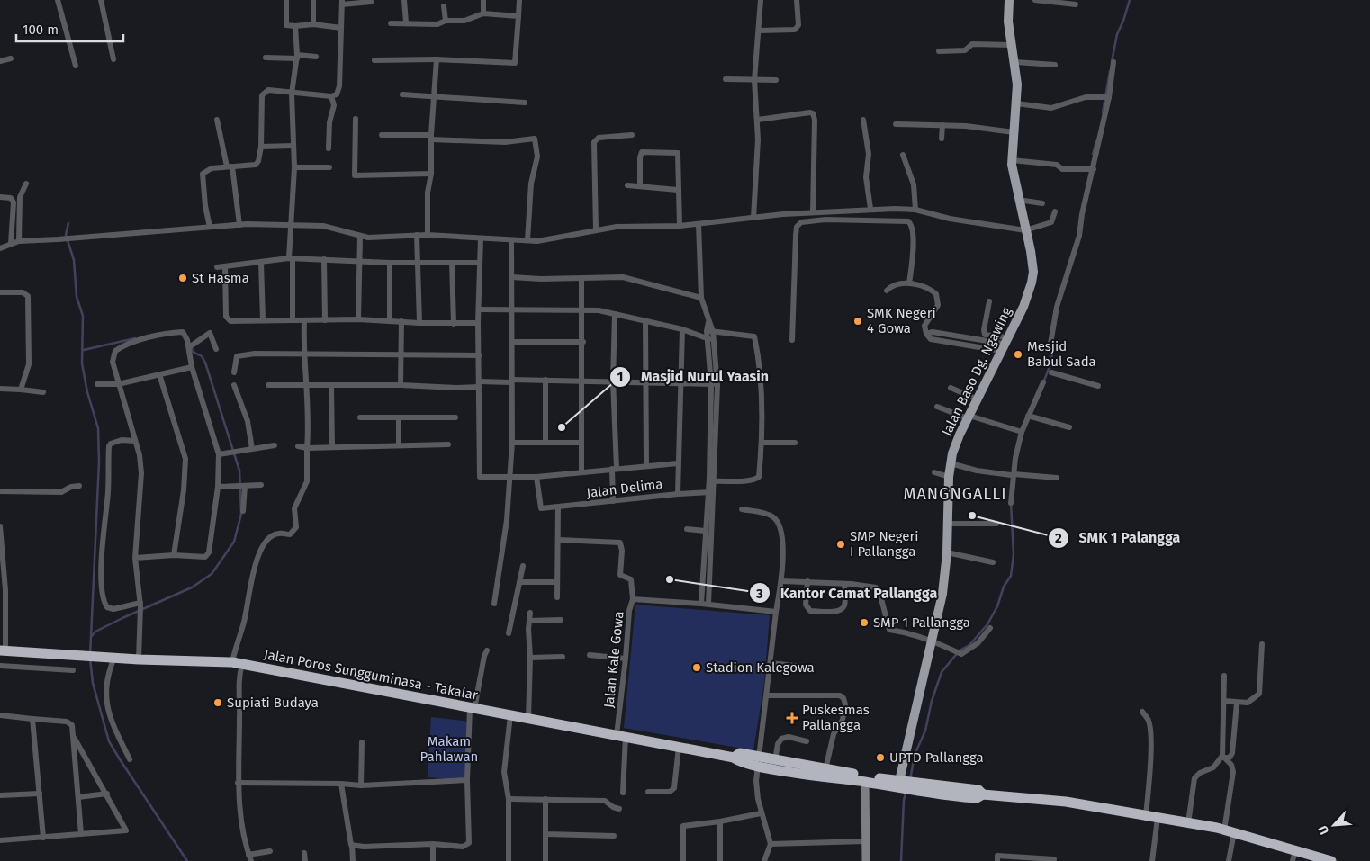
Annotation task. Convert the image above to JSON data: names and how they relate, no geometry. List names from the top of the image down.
{
  "streets": {
    "highway": ["Jalan Poros Sungguminasa - Takalar"],
    "main road": ["Jalan Baso Dg. Ngawing"],
    "street": ["Jalan Delima", "Jalan Kale Gowa"]
  },
  "crossings": [
    ["Jalan Baso Dg. Ngawing", "Jalan Poros Sungguminasa - Takalar"],
    ["Jalan Kale Gowa", "Jalan Poros Sungguminasa - Takalar"]
  ],
  "districts": ["MANGNGALLI"],
  "parks": ["Makam Pahlawan"],
  "places": {
    "other": [
      "St Hasma",
      "SMK Negeri 4 Gowa",
      "Mesjid Babul Sada",
      "Masjid Nurul Yaasin",
      "SMK 1 Palangga",
      "SMP Negeri I Pallangga",
      "Kantor Camat Pallangga",
      "SMP 1 Pallangga",
      "Stadion Kalegowa",
      "Supiati Budaya",
      "UPTD Pallangga"
    ],
    "health": ["Puskesmas Pallangga"]
  },
  "scale_bar": "100 m",
  "north": "bottom left"
}
